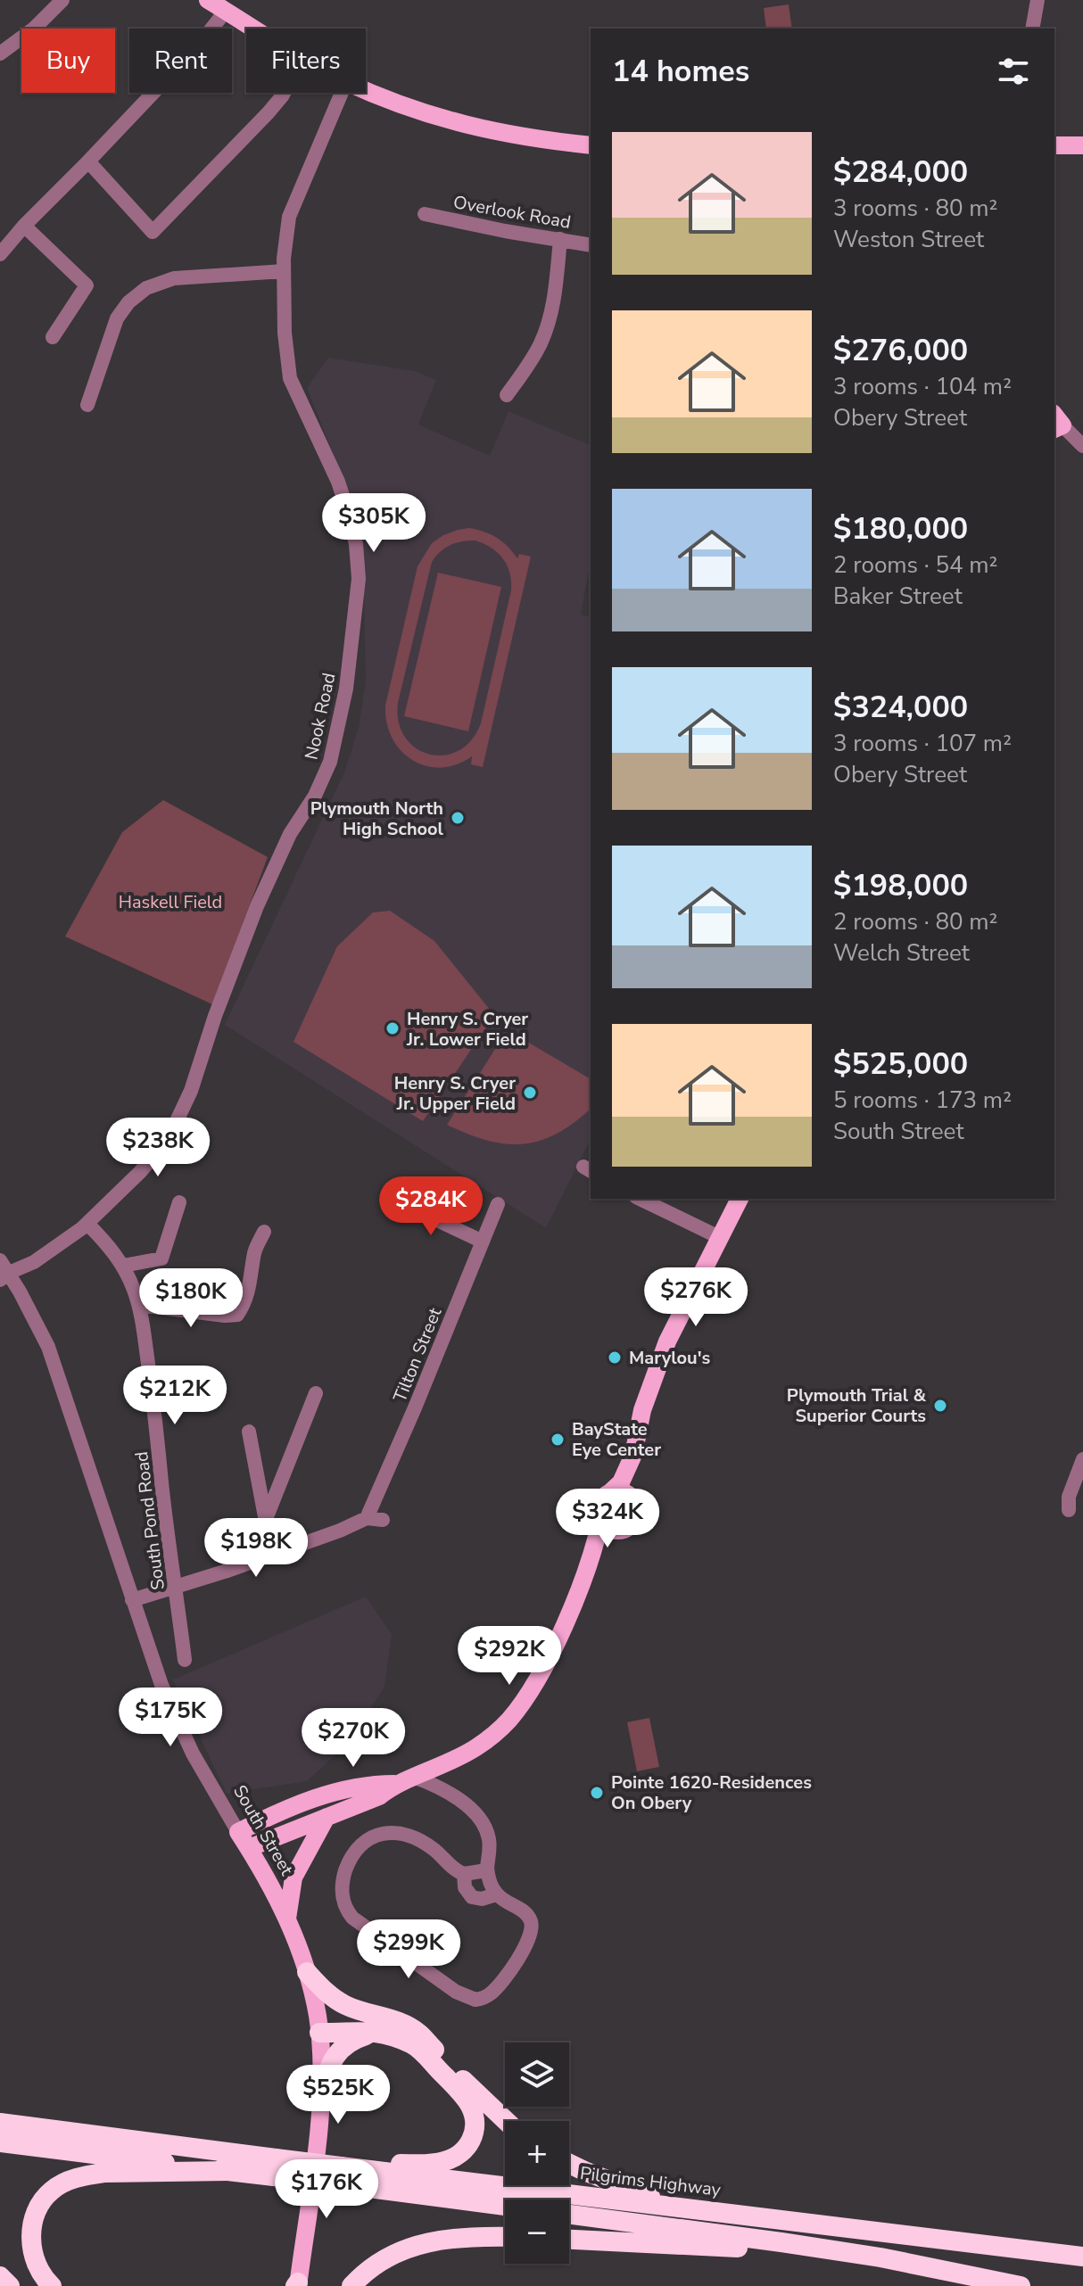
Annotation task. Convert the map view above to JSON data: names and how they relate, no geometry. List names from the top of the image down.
{
  "streets": {
    "highway": ["Pilgrims Highway"],
    "main road": ["South Street"],
    "street": [
      "Overlook Road",
      "Nook Road",
      "Tilton Street",
      "South Pond Road"
    ]
  },
  "crossings": [
    ["Nook Road", "South Pond Road"],
    ["Nook Road", "South Street"]
  ],
  "parks": ["Haskell Field"],
  "places": [
    "Plymouth North High School",
    "Henry S. Cryer Jr. Lower Field",
    "Henry S. Cryer Jr. Upper Field",
    "Marylou's",
    "Plymouth Trial & Superior Courts",
    "BayState Eye Center",
    "Pointe 1620-Residences On Obery"
  ],
  "page": {
    "chip": ["Buy", "Rent", "Filters"],
    "heading": "14 homes",
    "list": [
      {
        "name": "$284,000",
        "note": "3 rooms · 80 m² · Weston Street"
      },
      {
        "name": "$276,000",
        "note": "3 rooms · 104 m² · Obery Street"
      },
      {
        "name": "$180,000",
        "note": "2 rooms · 54 m² · Baker Street"
      },
      {
        "name": "$324,000",
        "note": "3 rooms · 107 m² · Obery Street"
      },
      {
        "name": "$198,000",
        "note": "2 rooms · 80 m² · Welch Street"
      },
      {
        "name": "$525,000",
        "note": "5 rooms · 173 m² · South Street"
      }
    ],
    "price": [
      "$305K",
      "$238K",
      "$284K",
      "$276K",
      "$180K",
      "$212K",
      "$324K",
      "$198K",
      "$292K",
      "$175K",
      "$270K",
      "$299K",
      "$525K",
      "$176K"
    ],
    "map_buttons": ["+", "−"]
  }
}
